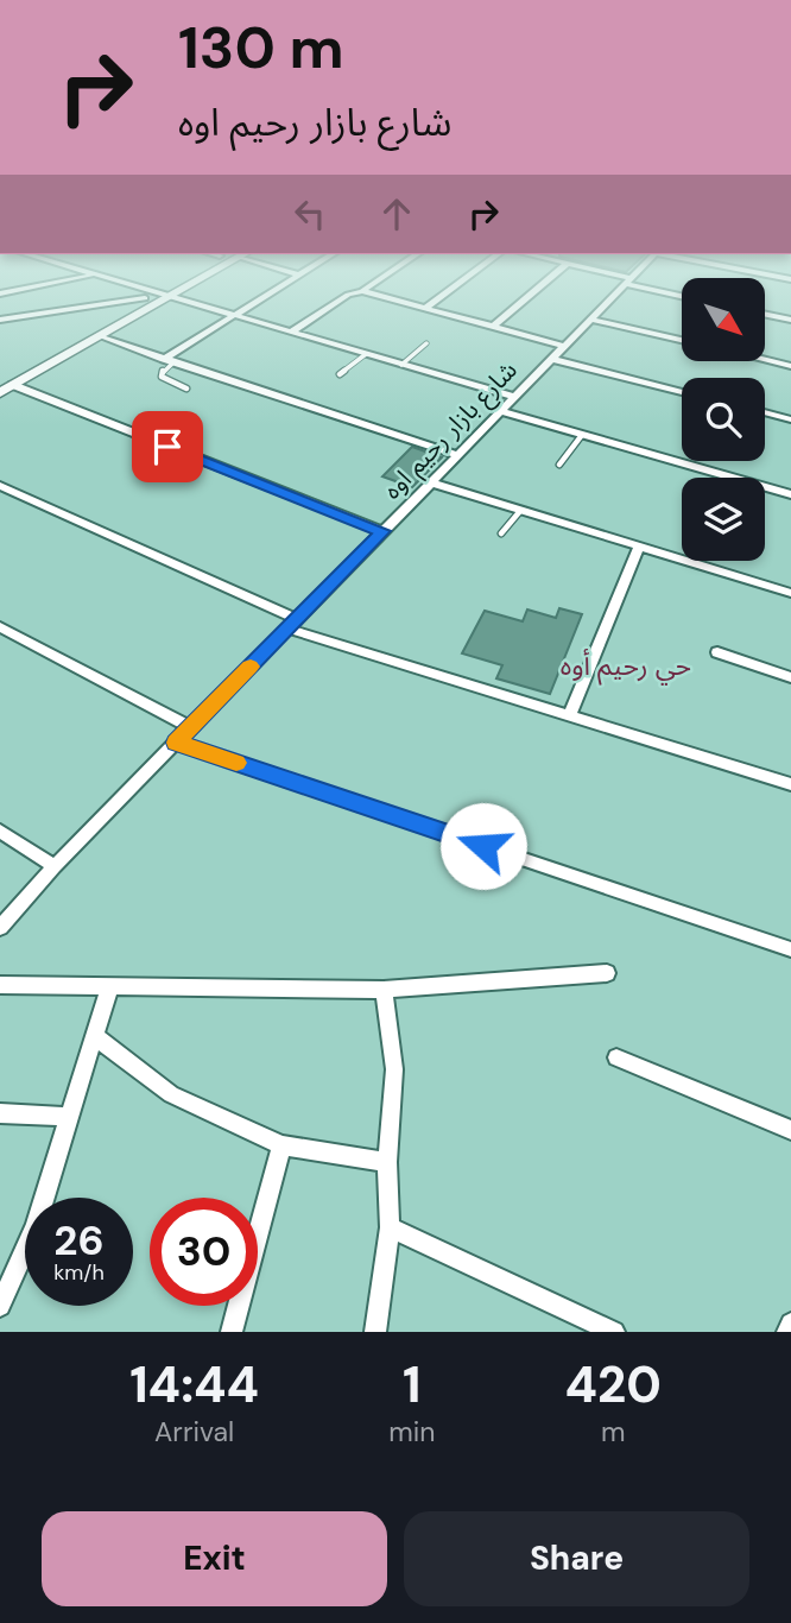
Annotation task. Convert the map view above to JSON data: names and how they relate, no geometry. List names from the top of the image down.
{
  "streets": {
    "street": ["شارع بازار رحيم اوه"]
  },
  "districts": ["حي رحيم أوه"],
  "north": "bottom right",
  "page": {
    "turn": ["130 m", "شارع بازار رحيم اوه"],
    "speed": "26 km/h",
    "limit": "30",
    "eta": [
      "14:44",
      "Arrival",
      "1",
      "min",
      "420",
      "m"
    ],
    "buttons": ["Exit", "Share"]
  }
}
